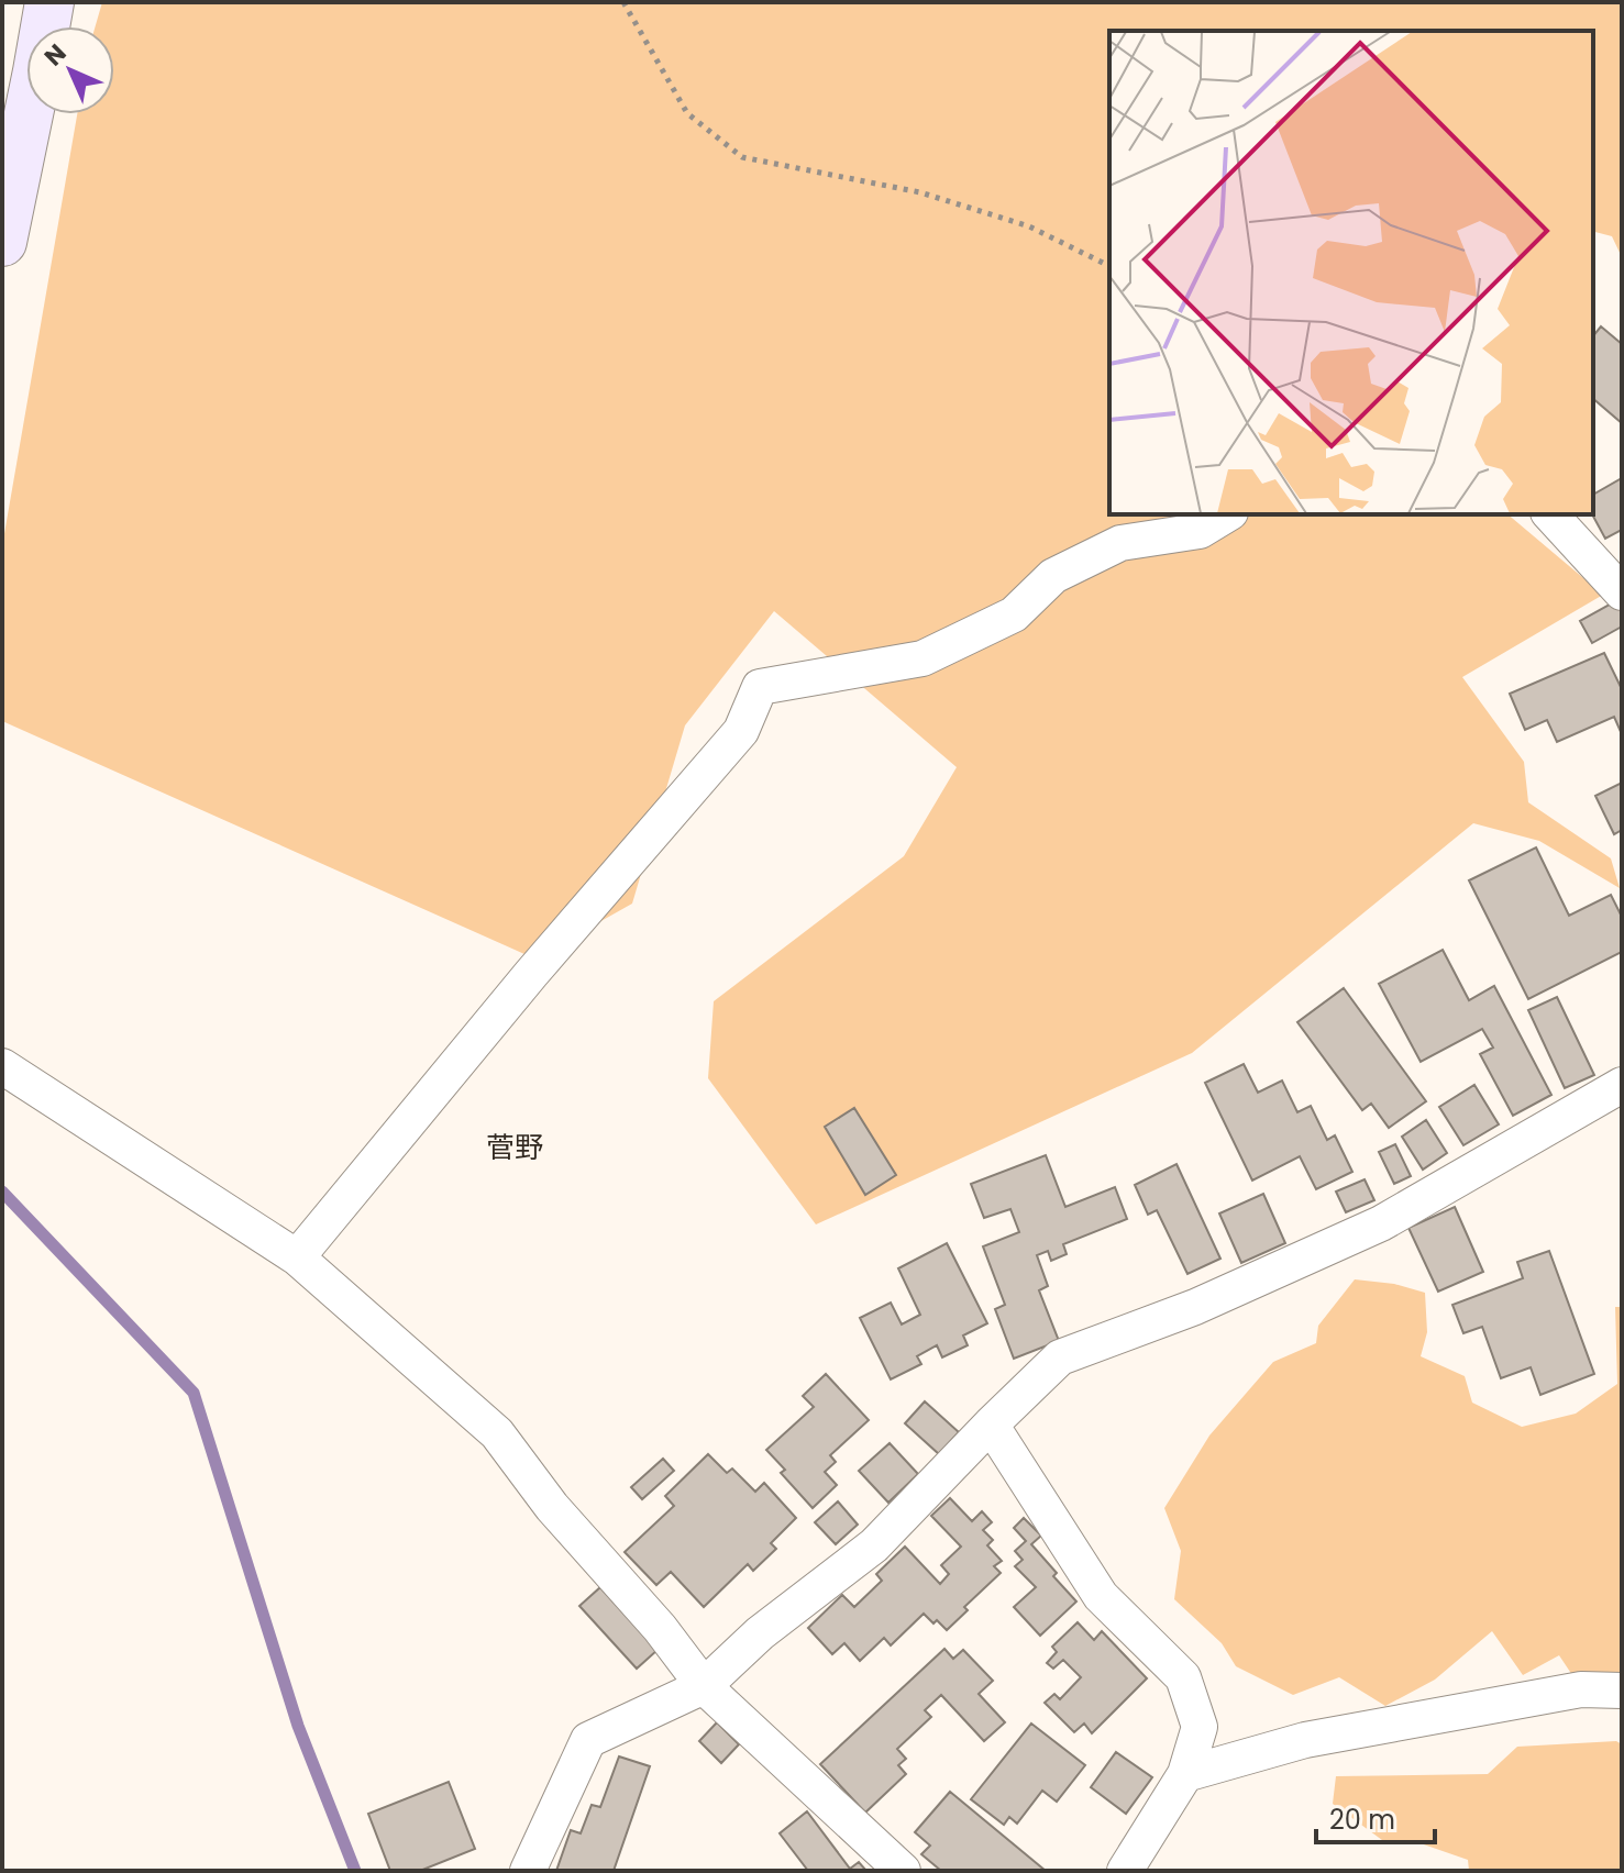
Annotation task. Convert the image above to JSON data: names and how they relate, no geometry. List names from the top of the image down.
{
  "districts": ["菅野"],
  "scale_bar": "20 m",
  "north": "top left"
}
